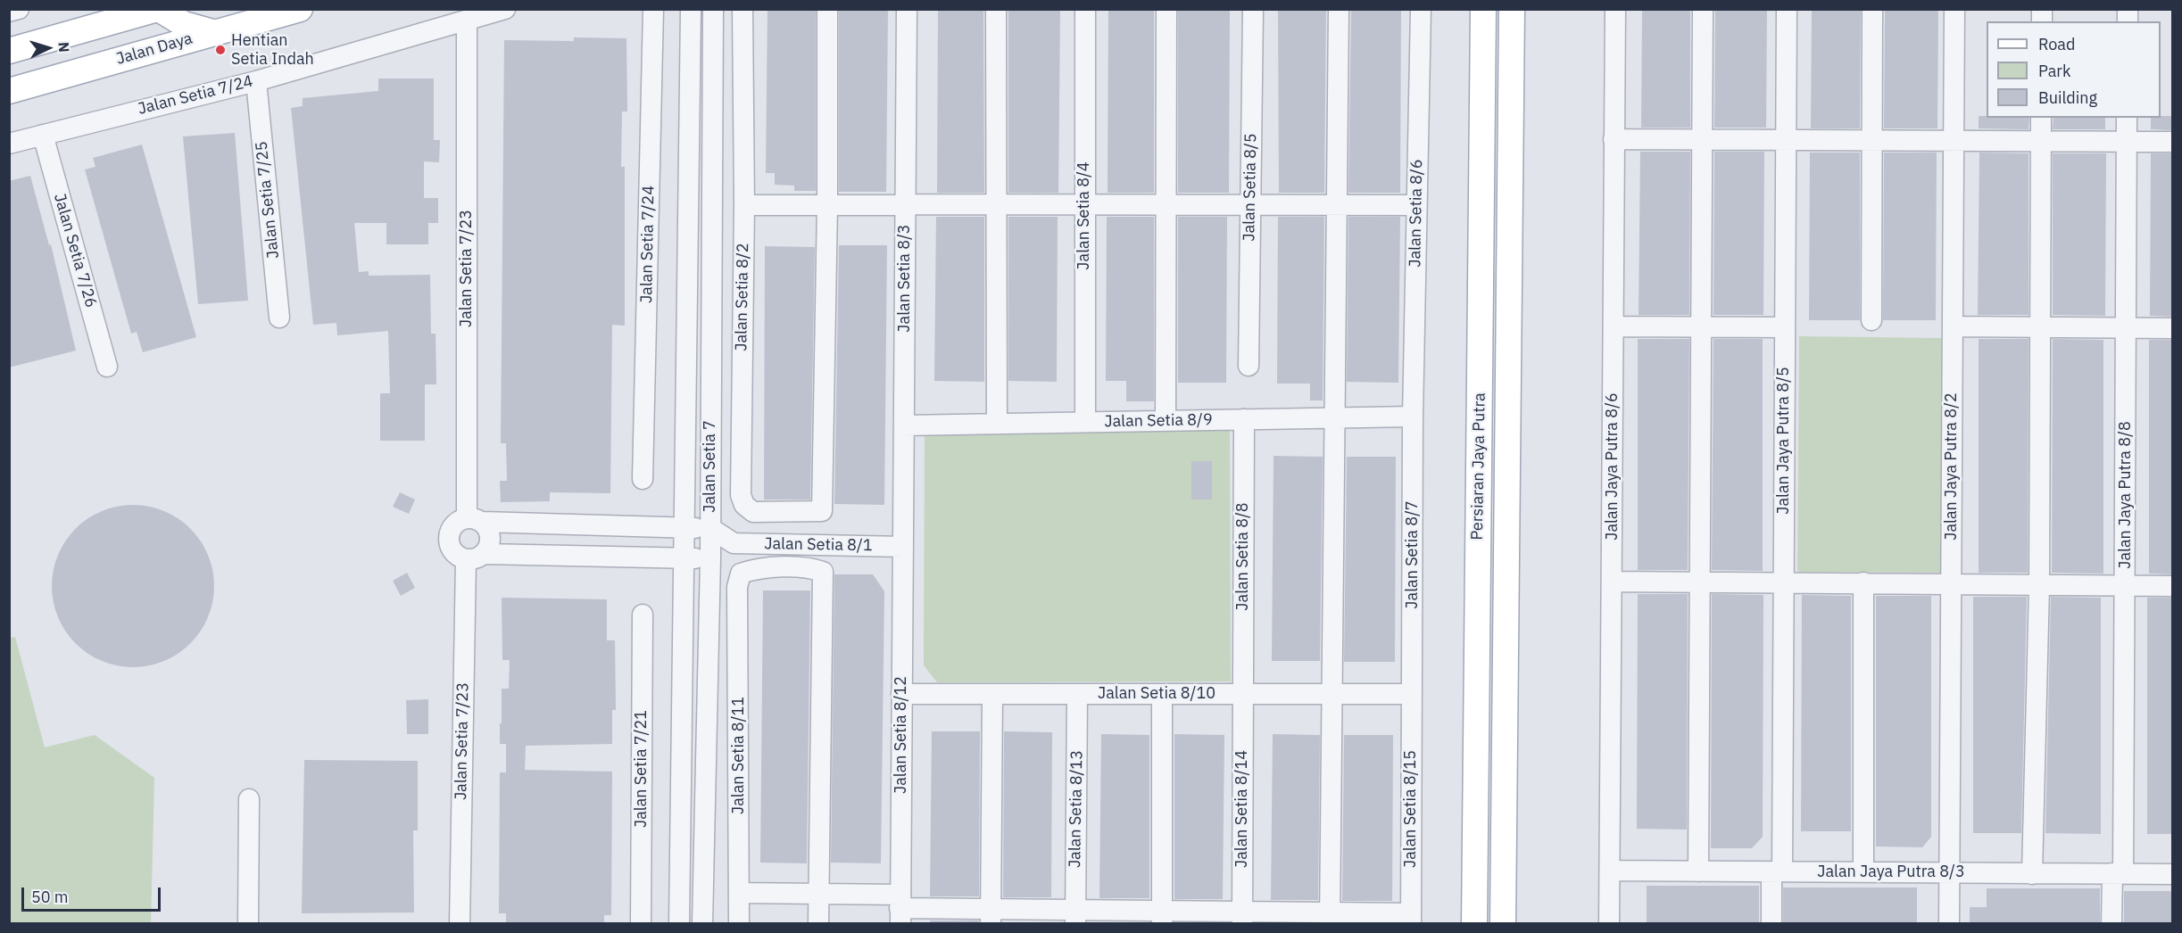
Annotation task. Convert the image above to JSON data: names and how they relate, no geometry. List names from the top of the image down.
{
  "streets": {
    "main road": ["Jalan Daya", "Persiaran Jaya Putra"],
    "street": [
      "Jalan Setia 7/24",
      "Jalan Setia 8/5",
      "Jalan Setia 7/25",
      "Jalan Setia 8/6",
      "Jalan Setia 8/4",
      "Jalan Setia 7/26",
      "Jalan Setia 7/23",
      "Jalan Setia 8/3",
      "Jalan Setia 8/2",
      "Jalan Setia 8/9",
      "Jalan Jaya Putra 8/5",
      "Jalan Setia 7",
      "Jalan Jaya Putra 8/6",
      "Jalan Jaya Putra 8/2",
      "Jalan Jaya Putra 8/8",
      "Jalan Setia 8/1",
      "Jalan Setia 8/7",
      "Jalan Setia 8/8",
      "Jalan Setia 8/10",
      "Jalan Setia 8/12",
      "Jalan Setia 8/11",
      "Jalan Setia 7/21",
      "Jalan Setia 8/13",
      "Jalan Setia 8/14",
      "Jalan Setia 8/15",
      "Jalan Jaya Putra 8/3"
    ]
  },
  "crossings": [
    ["Jalan Setia 7/24", "Jalan Setia 7/25"],
    ["Jalan Setia 7/24", "Jalan Setia 7/26"],
    ["Jalan Setia 7/24", "Jalan Setia 7/23"],
    ["Jalan Setia 8/6", "Jalan Setia 8/9"],
    ["Jalan Setia 8/6", "Jalan Setia 8/7"],
    ["Jalan Setia 8/4", "Jalan Setia 8/9"],
    ["Jalan Setia 8/3", "Jalan Setia 8/9"],
    ["Jalan Setia 8/3", "Jalan Setia 8/1"],
    ["Jalan Setia 8/3", "Jalan Setia 8/12"],
    ["Jalan Setia 8/9", "Jalan Setia 8/7"],
    ["Jalan Setia 8/9", "Jalan Setia 8/8"],
    ["Jalan Jaya Putra 8/5", "Jalan Jaya Putra 8/3"],
    ["Jalan Jaya Putra 8/6", "Jalan Jaya Putra 8/3"],
    ["Jalan Jaya Putra 8/2", "Jalan Jaya Putra 8/3"],
    ["Jalan Jaya Putra 8/8", "Jalan Jaya Putra 8/3"],
    ["Jalan Setia 8/1", "Jalan Setia 8/12"],
    ["Jalan Setia 8/7", "Jalan Setia 8/10"],
    ["Jalan Setia 8/7", "Jalan Setia 8/15"],
    ["Jalan Setia 8/8", "Jalan Setia 8/10"],
    ["Jalan Setia 8/8", "Jalan Setia 8/14"],
    ["Jalan Setia 8/10", "Jalan Setia 8/12"],
    ["Jalan Setia 8/10", "Jalan Setia 8/13"],
    ["Jalan Setia 8/10", "Jalan Setia 8/14"],
    ["Jalan Setia 8/10", "Jalan Setia 8/15"]
  ],
  "places": ["Hentian Setia Indah"],
  "legend": ["Road", "Park", "Building"],
  "scale_bar": "50 m",
  "north": "right"
}
